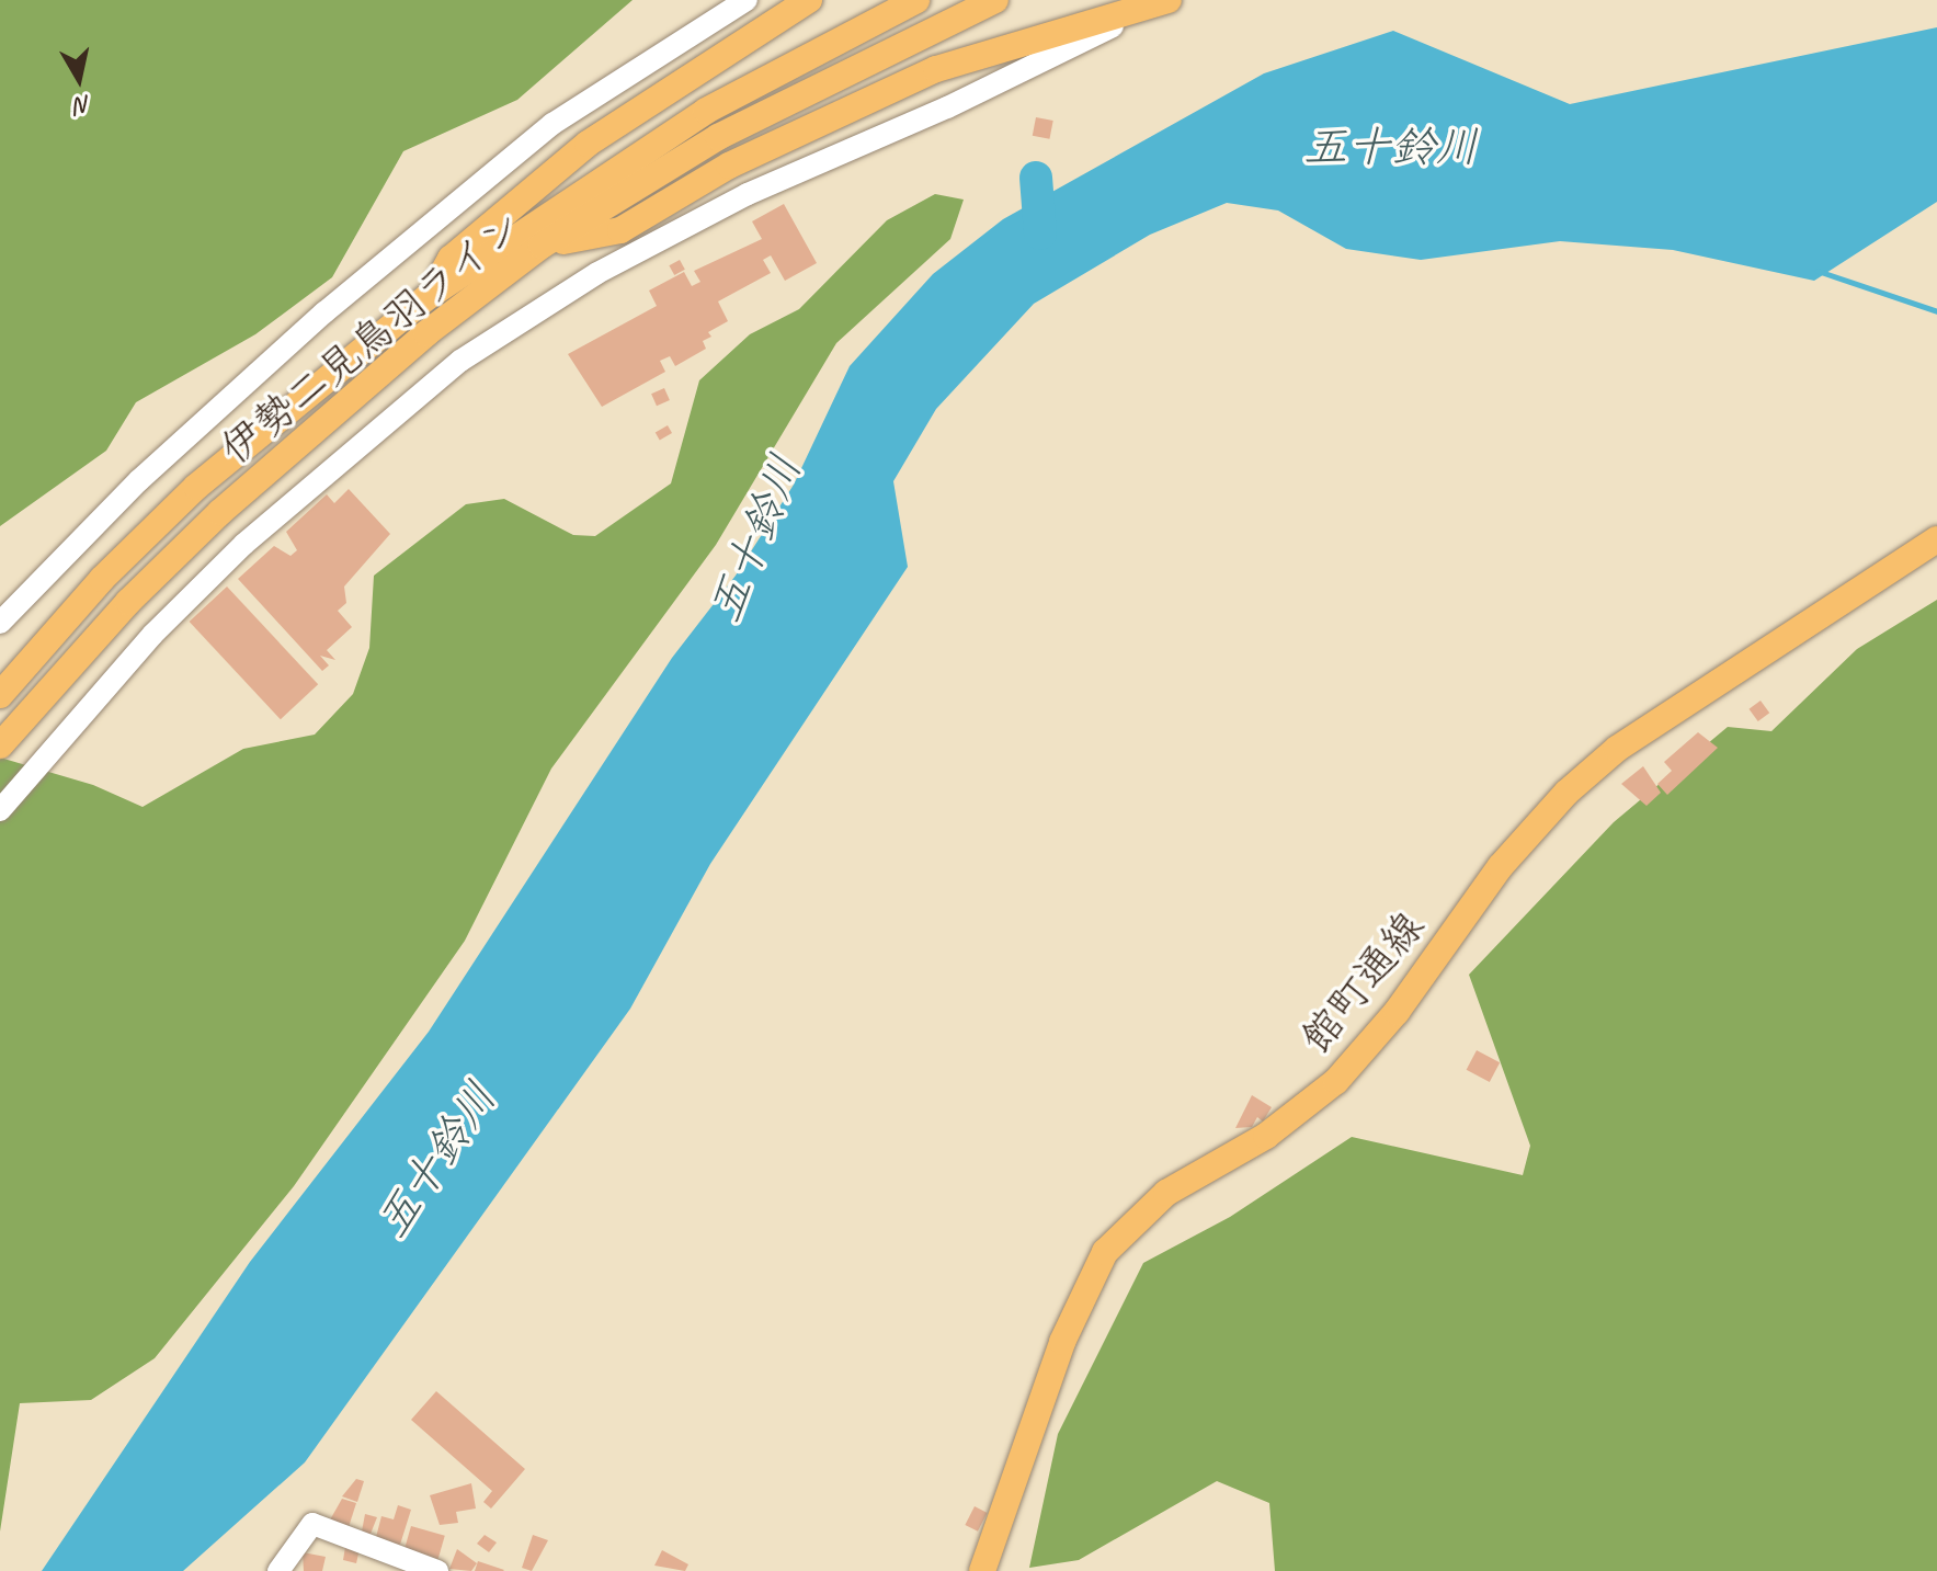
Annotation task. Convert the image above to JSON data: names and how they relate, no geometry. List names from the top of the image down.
{
  "streets": {
    "main road": ["伊勢二見鳥羽ライン", "館町通線"]
  },
  "water": ["五十鈴川"],
  "north": "bottom"
}
